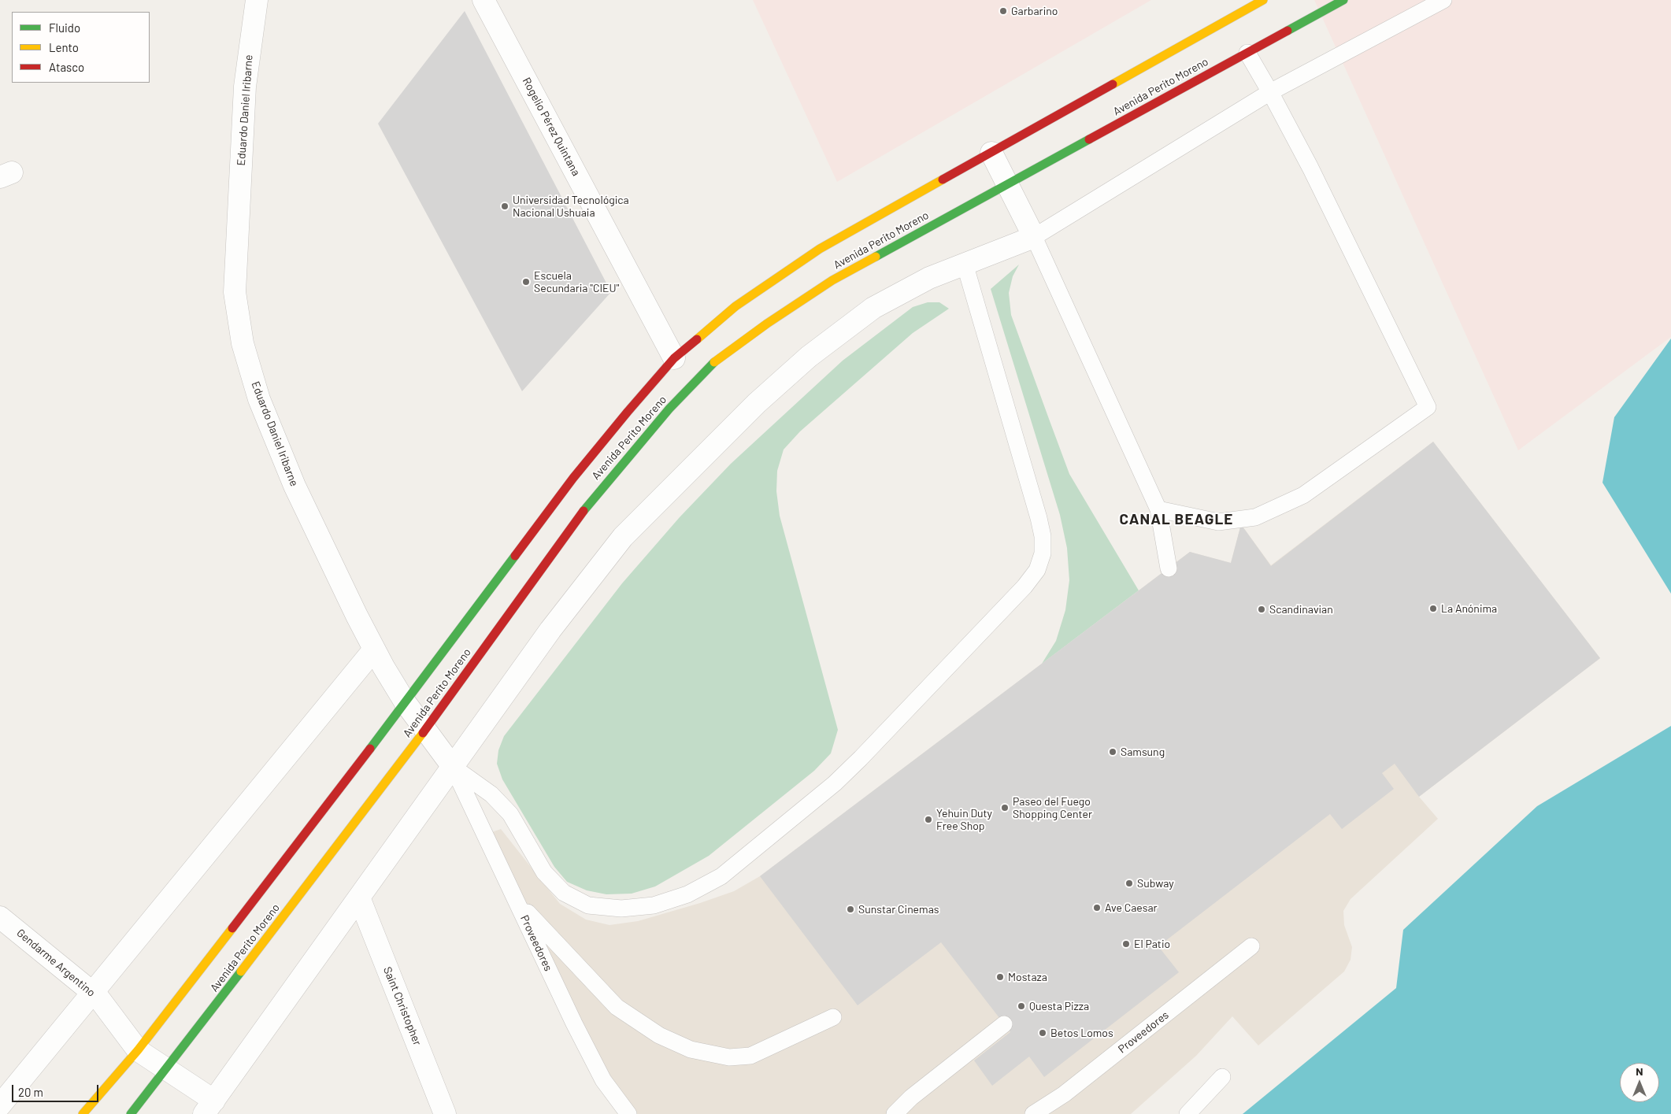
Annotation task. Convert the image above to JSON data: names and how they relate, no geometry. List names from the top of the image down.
{
  "streets": {
    "main road": ["Avenida Perito Moreno"],
    "street": [
      "Eduardo Daniel Iribarne",
      "Rogelio Pérez Quintana",
      "Gendarme Argentino",
      "Saint Christopher"
    ],
    "lane": ["Proveedores"]
  },
  "crossings": [
    ["Avenida Perito Moreno", "Eduardo Daniel Iribarne"],
    ["Avenida Perito Moreno", "Rogelio Pérez Quintana"],
    ["Avenida Perito Moreno", "Gendarme Argentino"],
    ["Eduardo Daniel Iribarne", "Proveedores"]
  ],
  "districts": ["CANAL BEAGLE"],
  "places": [
    "Garbarino",
    "Universidad Tecnológica Nacional Ushuaia",
    "Escuela Secundaria \"CIEU\"",
    "La Anónima",
    "Scandinavian",
    "Samsung",
    "Paseo del Fuego Shopping Center",
    "Yehuin Duty Free Shop",
    "Subway",
    "Ave Caesar",
    "Sunstar Cinemas",
    "El Patio",
    "Mostaza",
    "Questa Pizza",
    "Betos Lomos"
  ],
  "legend": ["Fluido", "Lento", "Atasco"],
  "scale_bar": "20 m",
  "north": "top"
}
